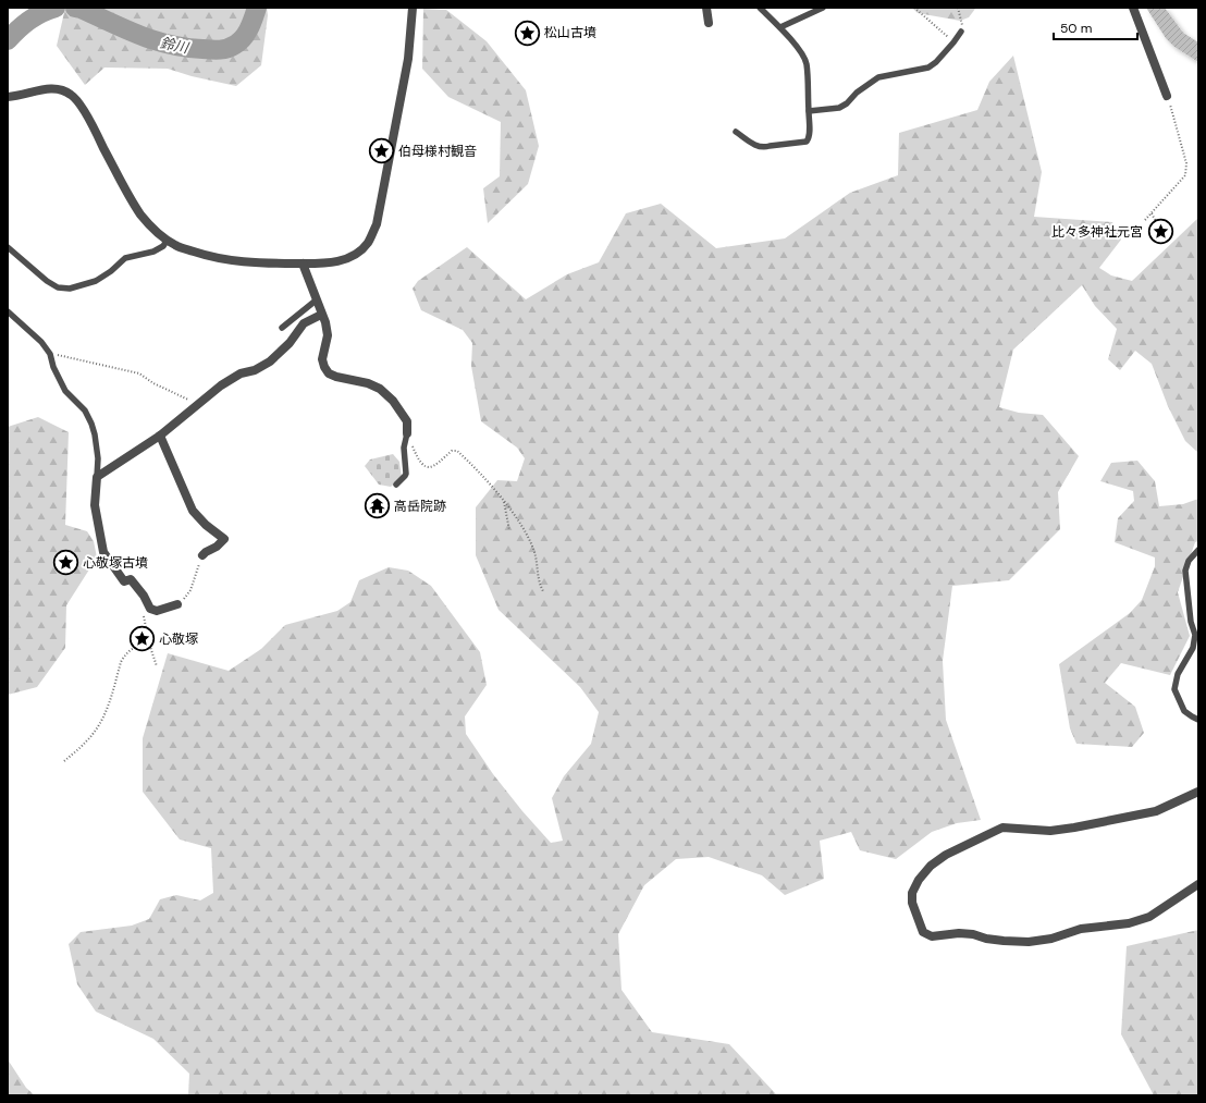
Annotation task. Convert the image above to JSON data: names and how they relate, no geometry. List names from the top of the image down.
{
  "water": ["鈴川"],
  "places": {
    "place": [
      "松山古墳",
      "伯母様村観音",
      "比々多神社元宮",
      "心敬塚古墳",
      "心敬塚"
    ],
    "temple": ["高岳院跡"]
  },
  "scale_bar": "50 m"
}
